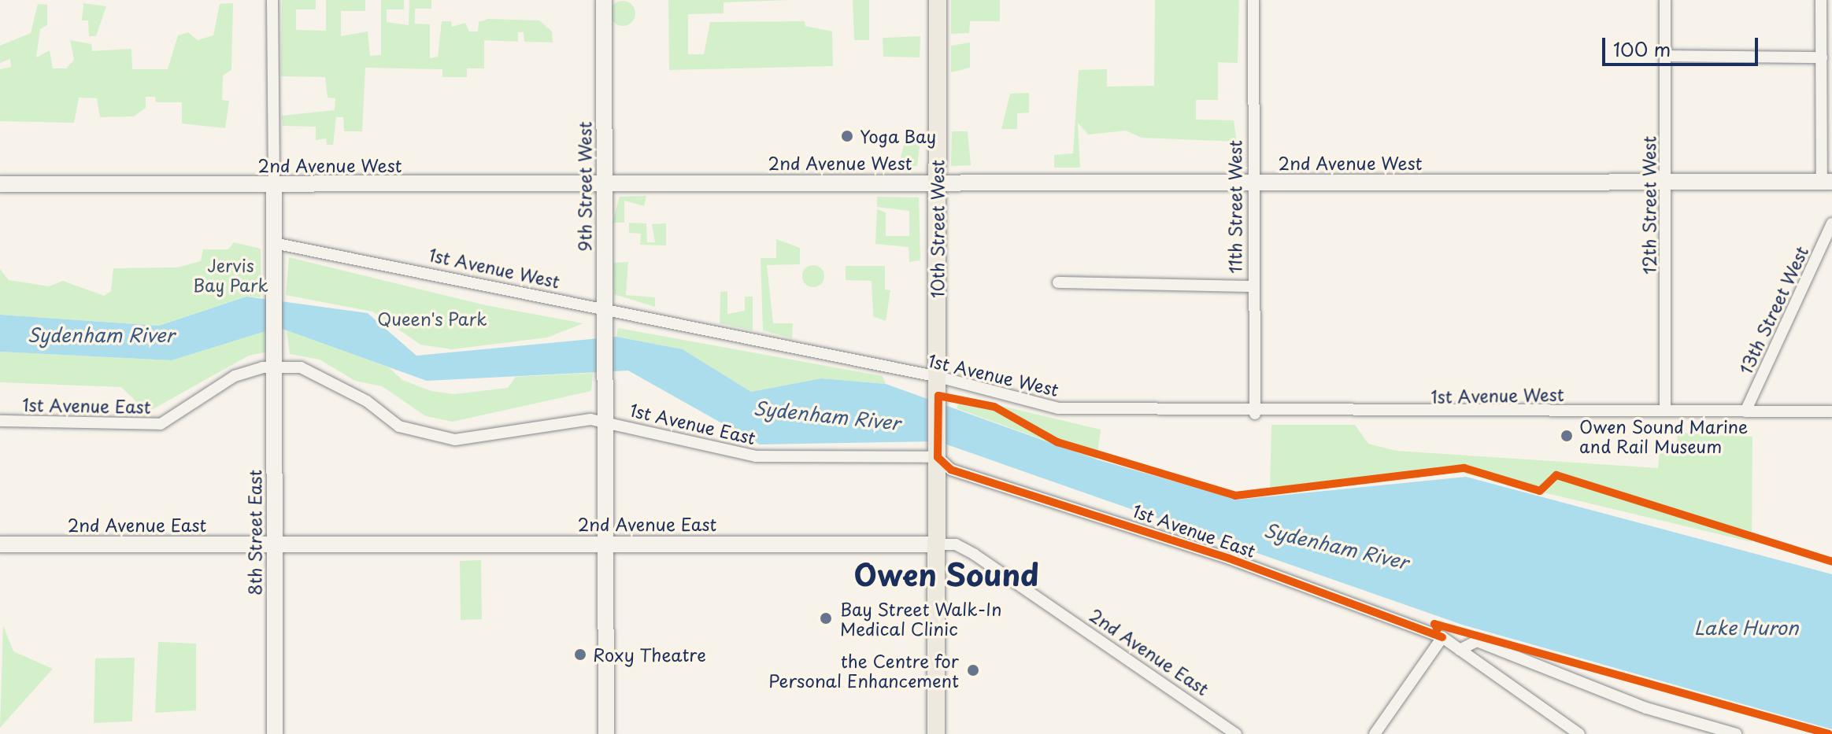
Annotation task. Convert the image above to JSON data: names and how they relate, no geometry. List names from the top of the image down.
{
  "streets": {
    "main road": ["10th Street West"],
    "street": [
      "2nd Avenue West",
      "9th Street West",
      "12th Street West",
      "11th Street West",
      "1st Avenue West",
      "13th Street West",
      "1st Avenue East",
      "2nd Avenue East",
      "8th Street East"
    ]
  },
  "crossings": [
    ["2nd Avenue West", "9th Street West"],
    ["2nd Avenue West", "12th Street West"],
    ["2nd Avenue West", "11th Street West"],
    ["2nd Avenue West", "10th Street West"],
    ["2nd Avenue West", "8th Street East"],
    ["9th Street West", "1st Avenue West"],
    ["9th Street West", "1st Avenue East"],
    ["9th Street West", "2nd Avenue East"],
    ["12th Street West", "1st Avenue West"],
    ["11th Street West", "1st Avenue West"],
    ["10th Street West", "1st Avenue West"],
    ["10th Street West", "1st Avenue East"],
    ["10th Street West", "2nd Avenue East"],
    ["1st Avenue West", "13th Street West"],
    ["1st Avenue West", "8th Street East"],
    ["1st Avenue East", "8th Street East"],
    ["2nd Avenue East", "8th Street East"]
  ],
  "districts": ["Owen Sound"],
  "water": ["Sydenham River", "Lake Huron"],
  "parks": ["Jervis Bay Park", "Queen's Park"],
  "places": [
    "Yoga Bay",
    "Owen Sound Marine and Rail Museum",
    "Bay Street Walk-In Medical Clinic",
    "Roxy Theatre",
    "the Centre for Personal Enhancement"
  ],
  "scale_bar": "100 m"
}
